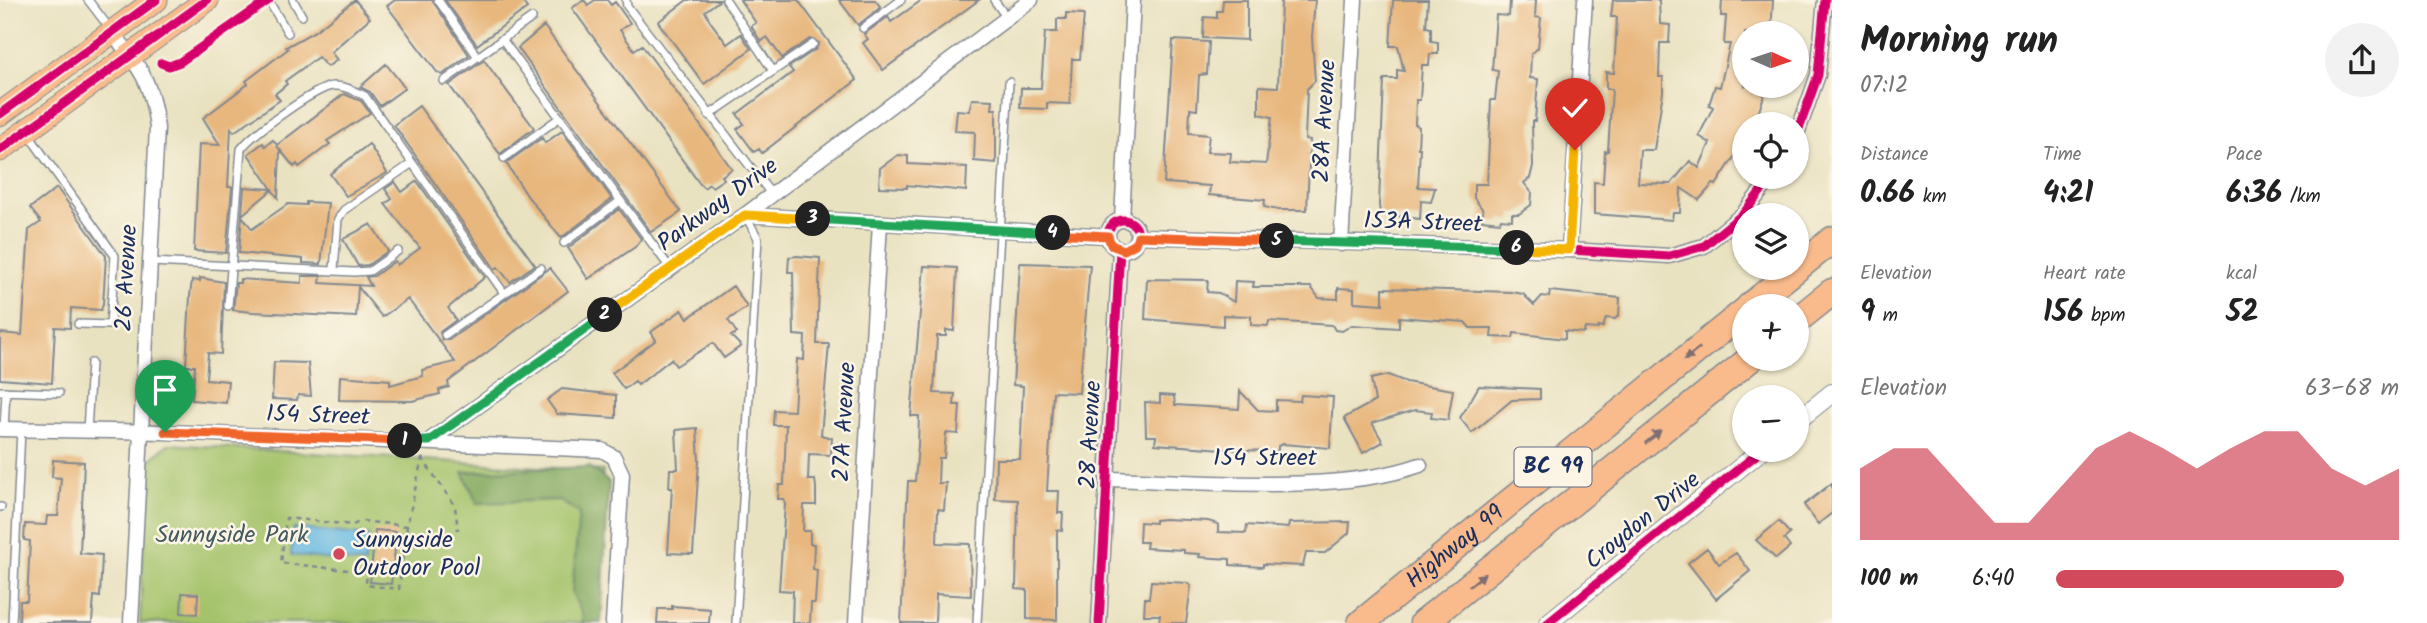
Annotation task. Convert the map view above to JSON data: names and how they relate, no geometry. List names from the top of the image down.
{
  "streets": {
    "highway": ["BC 99", "Highway 99"],
    "street": [
      "28A Avenue",
      "Parkway Drive",
      "153A Street",
      "26 Avenue",
      "154 Street",
      "27A Avenue",
      "28 Avenue",
      "Croydon Drive"
    ]
  },
  "crossings": [
    ["28A Avenue", "153A Street"],
    ["Parkway Drive", "154 Street"],
    ["153A Street", "28 Avenue"],
    ["26 Avenue", "154 Street"],
    ["154 Street", "28 Avenue"]
  ],
  "parks": ["Sunnyside Park"],
  "places": ["Sunnyside Outdoor Pool"],
  "north": "right",
  "page": {
    "heading": ["Morning run", "07:12"],
    "map_buttons": ["+", "−"],
    "stats": [
      ["Distance", "0.66 km"],
      ["Time", "4:21"],
      ["Pace", "6:36 /km"],
      ["Elevation", "9 m"],
      ["Heart rate", "156 bpm"],
      ["kcal", "52"]
    ],
    "pins": [
      "3",
      "4",
      "5",
      "6",
      "2",
      "1"
    ],
    "chart": ["Elevation", "63–68 m"],
    "list": [
      {
        "name": "100 m",
        "note": "6:40"
      }
    ]
  }
}
